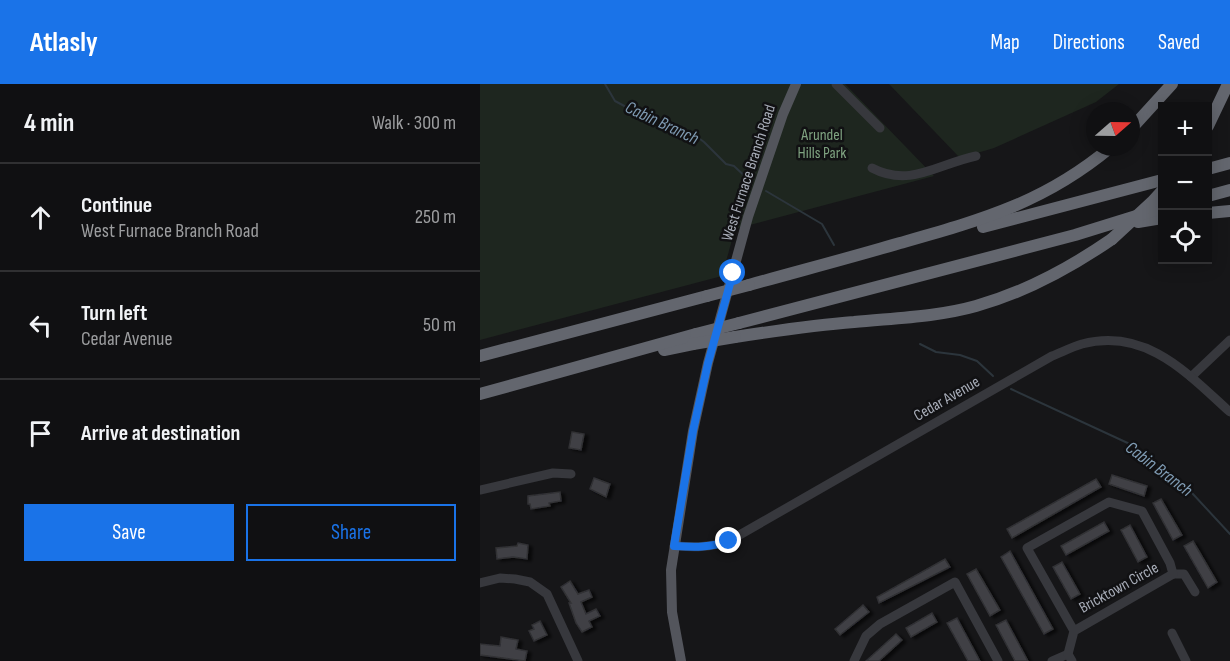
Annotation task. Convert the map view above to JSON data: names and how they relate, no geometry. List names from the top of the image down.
{
  "streets": {
    "main road": ["West Furnace Branch Road"],
    "street": ["Cedar Avenue", "Bricktown Circle"]
  },
  "crossings": [
    ["West Furnace Branch Road", "Cedar Avenue"]
  ],
  "water": ["Cabin Branch"],
  "parks": ["Arundel Hills Park"],
  "north": "right",
  "page": {
    "header": "Atlasly",
    "nav": ["Map", "Directions", "Saved"],
    "heading": ["4 min", "Walk · 300 m"],
    "map_buttons": ["+", "−"],
    "list": [
      ["Continue", "West Furnace Branch Road", "250 m"],
      ["Turn left", "Cedar Avenue", "50 m"],
      "Arrive at destination"
    ],
    "buttons": ["Save", "Share"]
  }
}
